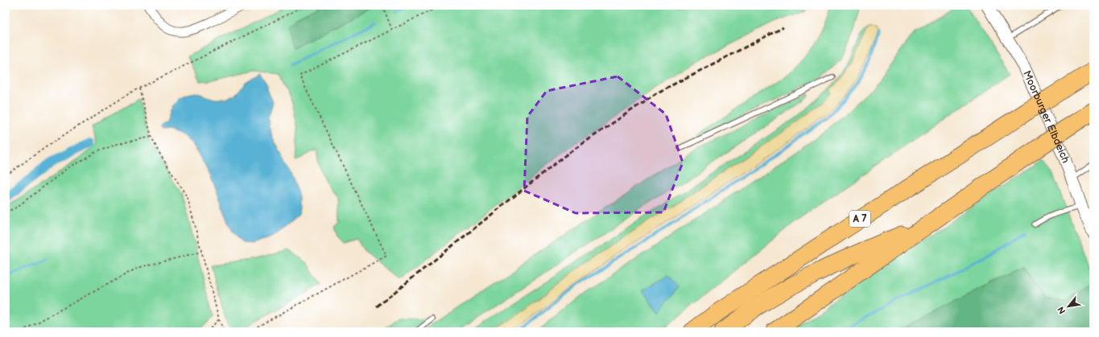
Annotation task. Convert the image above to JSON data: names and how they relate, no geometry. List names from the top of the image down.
{
  "streets": {
    "highway": ["A 7"],
    "street": ["Moorburger Elbdeich"]
  },
  "north": "bottom left"
}
